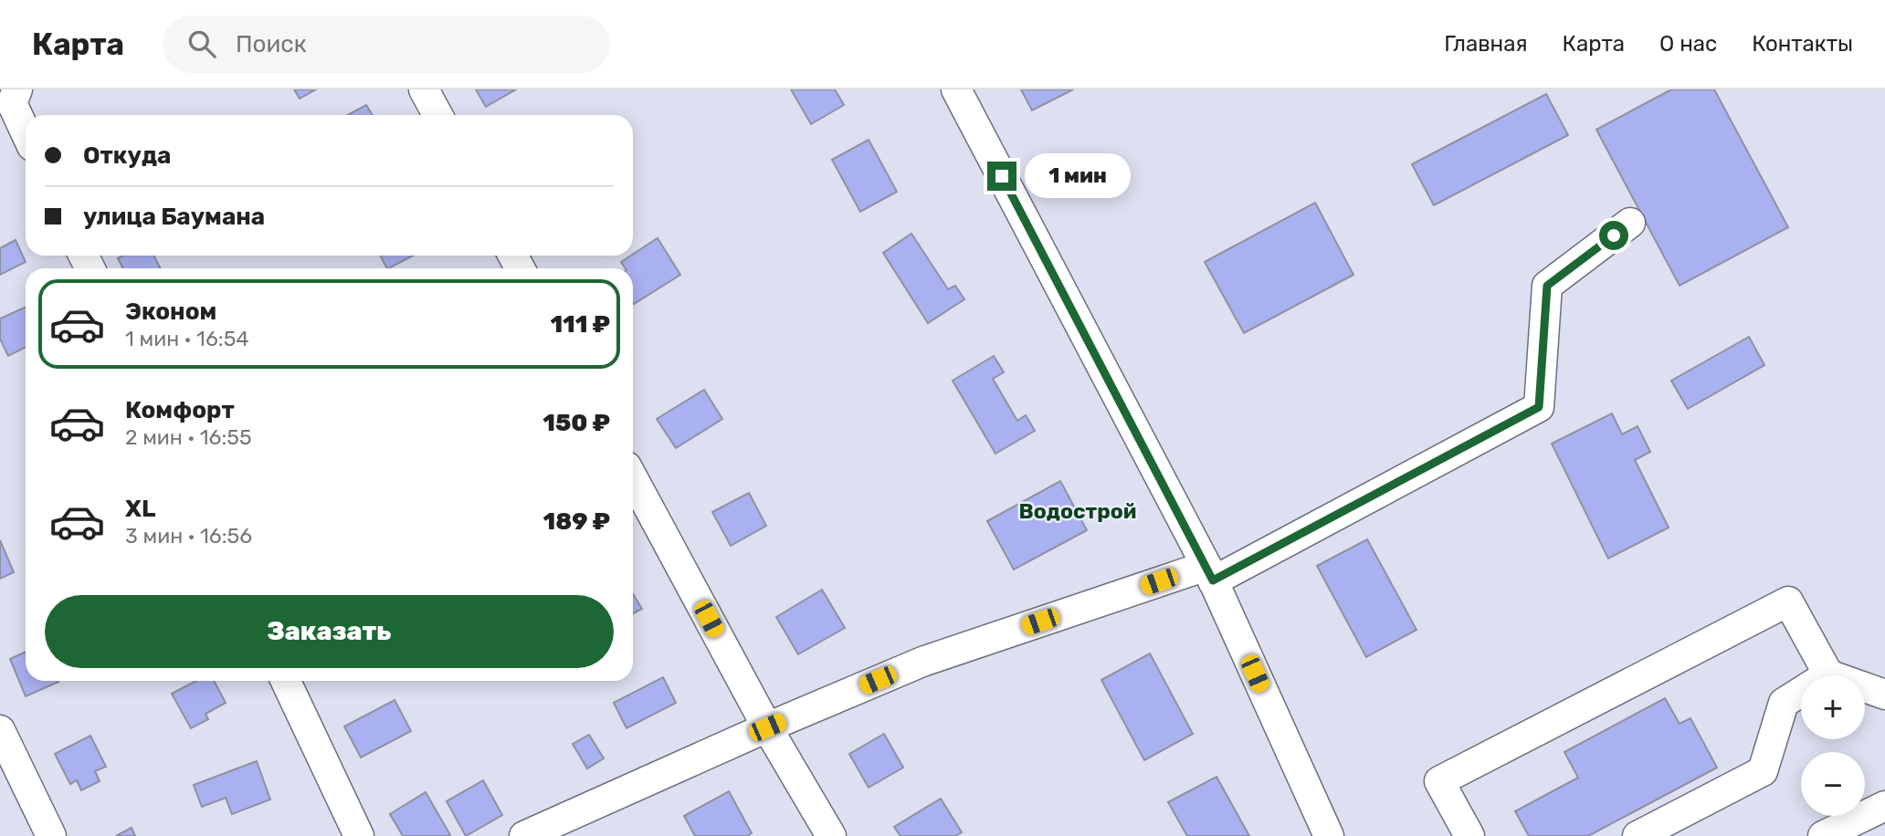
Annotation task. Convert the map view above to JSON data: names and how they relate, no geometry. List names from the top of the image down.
{
  "districts": ["Водострой"],
  "page": {
    "header": "Карта",
    "search": "Поиск",
    "nav": [
      "Главная",
      "Карта",
      "О нас",
      "Контакты"
    ],
    "banner": ["Откуда", "улица Баумана"],
    "bubble": "1 мин",
    "list": [
      {
        "name": "Эконом",
        "note": "1 мин · 16:54",
        "value": "111 ₽"
      },
      {
        "name": "Комфорт",
        "note": "2 мин · 16:55",
        "value": "150 ₽"
      },
      {
        "name": "XL",
        "note": "3 мин · 16:56",
        "value": "189 ₽"
      }
    ],
    "buttons": "Заказать",
    "map_buttons": ["+", "−"]
  }
}
